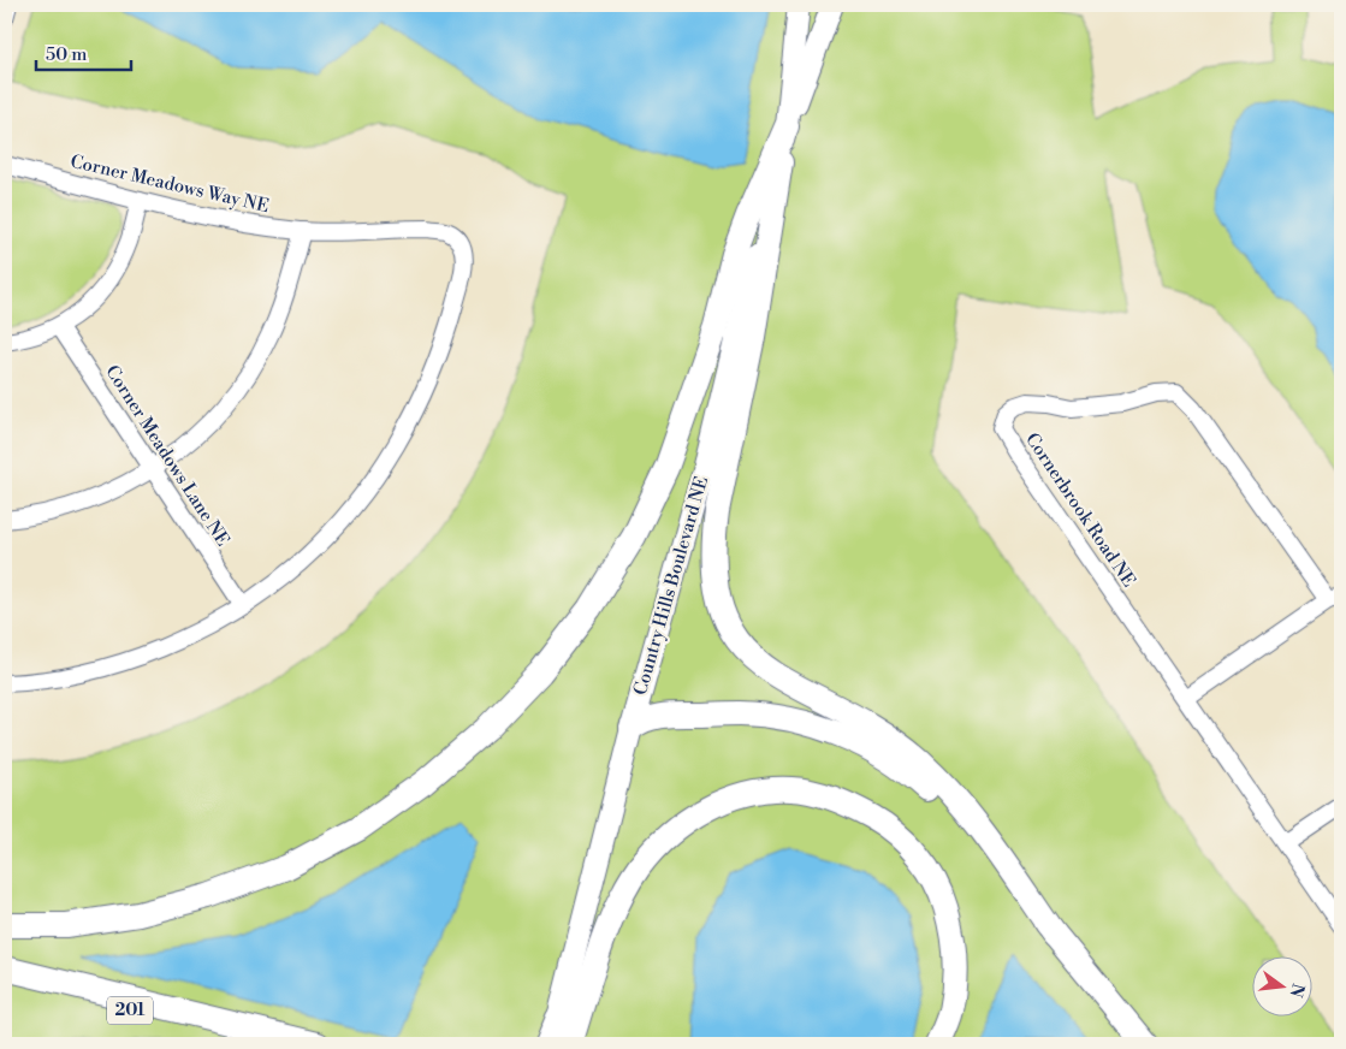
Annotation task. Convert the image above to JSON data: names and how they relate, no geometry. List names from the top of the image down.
{
  "streets": {
    "highway": ["201"],
    "main road": ["Country Hills Boulevard NE"],
    "street": ["Corner Meadows Way NE", "Corner Meadows Lane NE", "Cornerbrook Road NE"]
  },
  "crossings": [
    ["Corner Meadows Way NE", "Corner Meadows Lane NE"]
  ],
  "scale_bar": "50 m",
  "north": "right"
}
